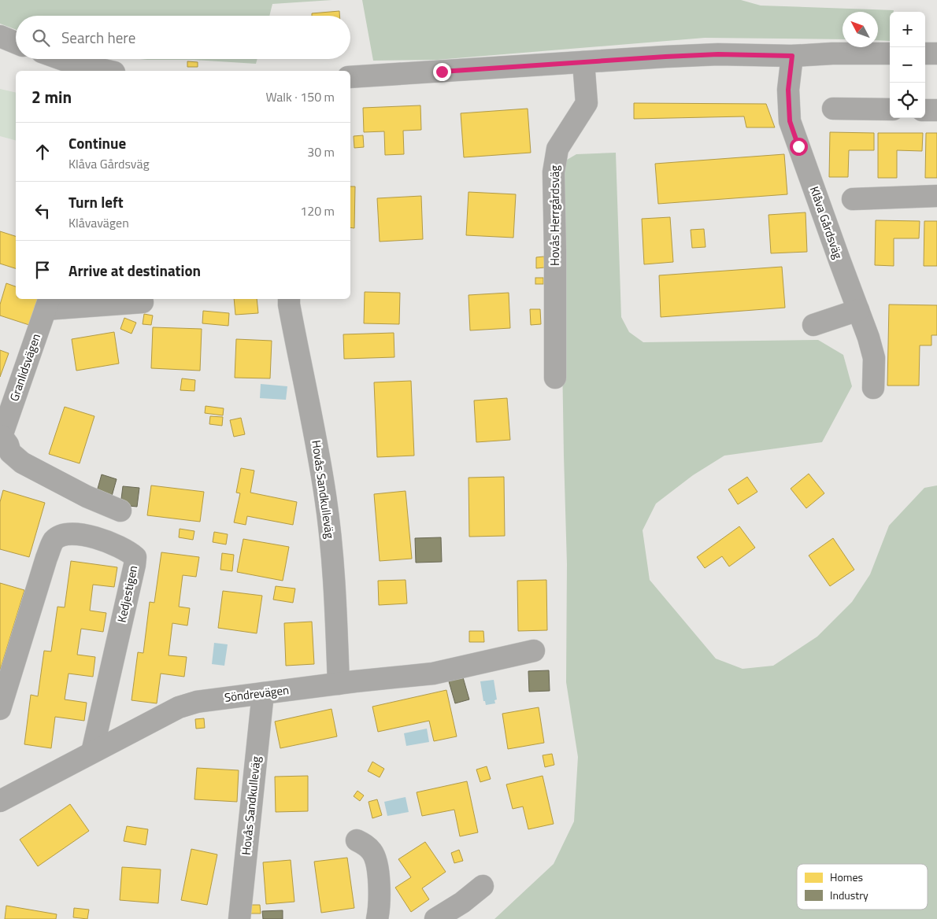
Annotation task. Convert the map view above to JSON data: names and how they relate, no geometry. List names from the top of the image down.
{
  "streets": {
    "street": [
      "Hovås Herrgårdsväg",
      "Klåva Gårdsväg",
      "Granlidsvägen",
      "Hovås Sandkulleväg",
      "Kedjestigen",
      "Söndrevägen"
    ]
  },
  "crossings": [
    ["Hovås Sandkulleväg", "Söndrevägen"],
    ["Kedjestigen", "Söndrevägen"]
  ],
  "legend": ["Homes", "Industry"],
  "north": "top left",
  "page": {
    "map_buttons": ["+", "−"],
    "search": "Search here",
    "heading": ["2 min", "Walk · 150 m"],
    "list": [
      ["Continue", "Klåva Gårdsväg", "30 m"],
      ["Turn left", "Klåvavägen", "120 m"],
      "Arrive at destination"
    ]
  }
}
